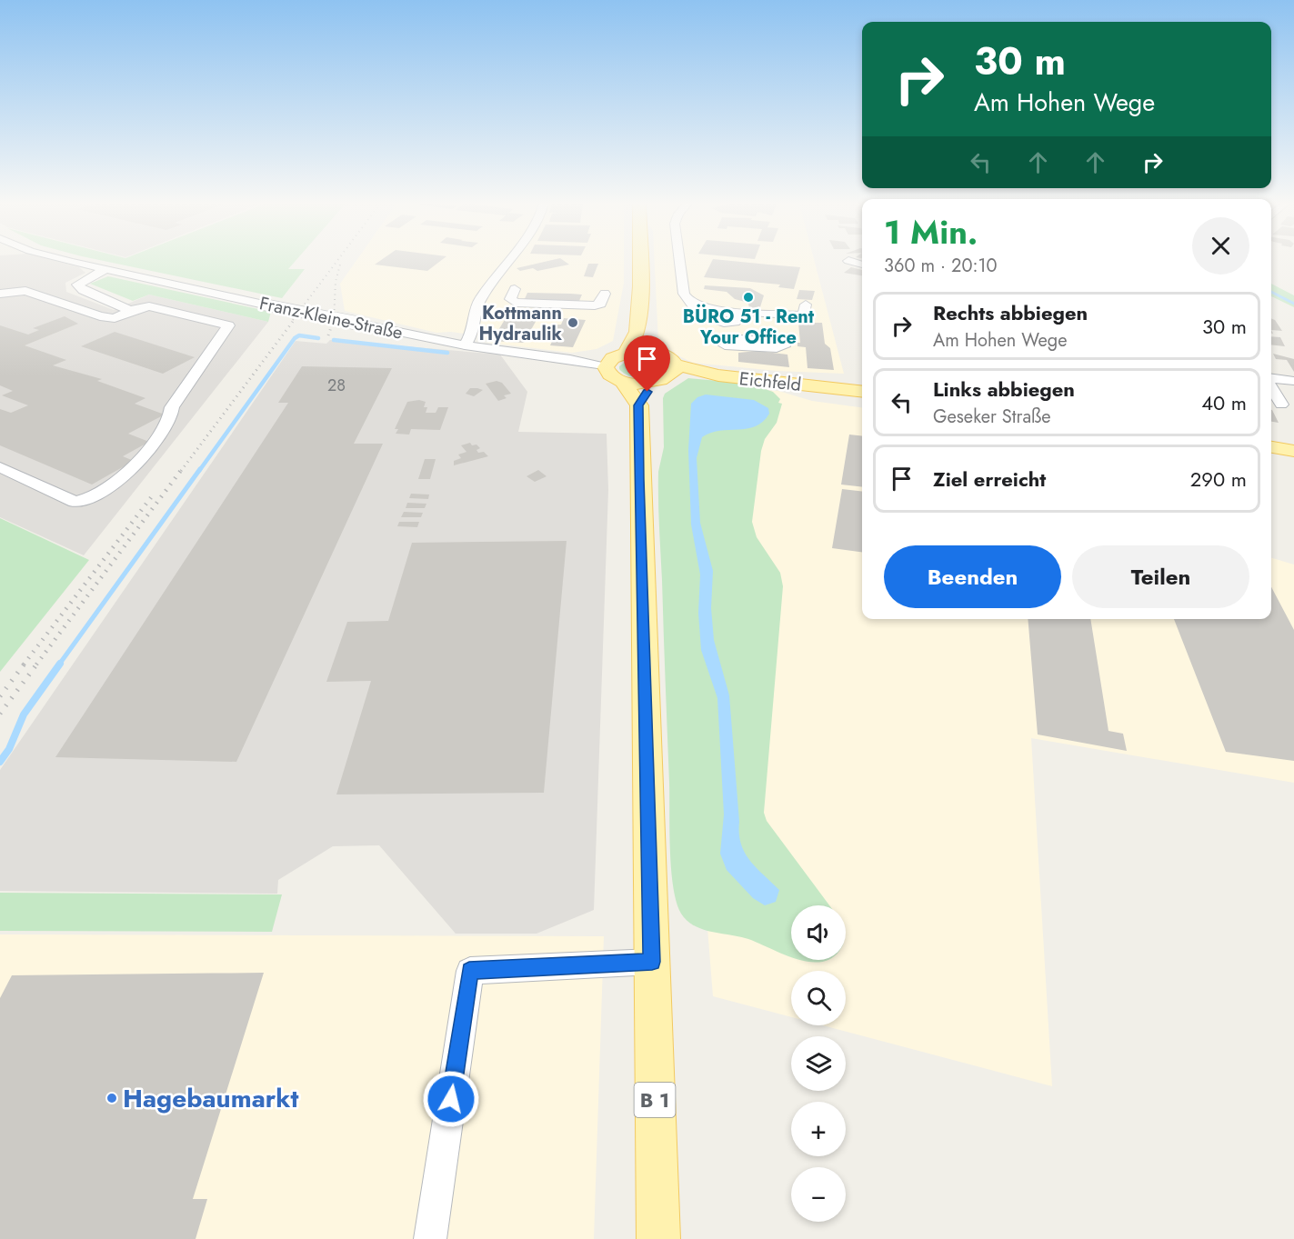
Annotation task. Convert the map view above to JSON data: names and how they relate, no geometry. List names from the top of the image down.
{
  "streets": {
    "main road": ["Eichfeld", "B 1"],
    "street": ["Franz-Kleine-Straße"]
  },
  "places": ["BÜRO 51 - Rent Your Office", "Kottmann Hydraulik", "Hagebaumarkt"],
  "house_numbers": ["28"],
  "page": {
    "turn": ["30 m", "Am Hohen Wege"],
    "heading": ["1 Min.", "360 m · 20:10"],
    "list": [
      {
        "name": "Rechts abbiegen",
        "note": "Am Hohen Wege",
        "value": "30 m"
      },
      {
        "name": "Links abbiegen",
        "note": "Geseker Straße",
        "value": "40 m"
      },
      {
        "name": "Ziel erreicht",
        "value": "290 m"
      }
    ],
    "buttons": ["Beenden", "Teilen"],
    "map_buttons": ["+", "−"]
  }
}
